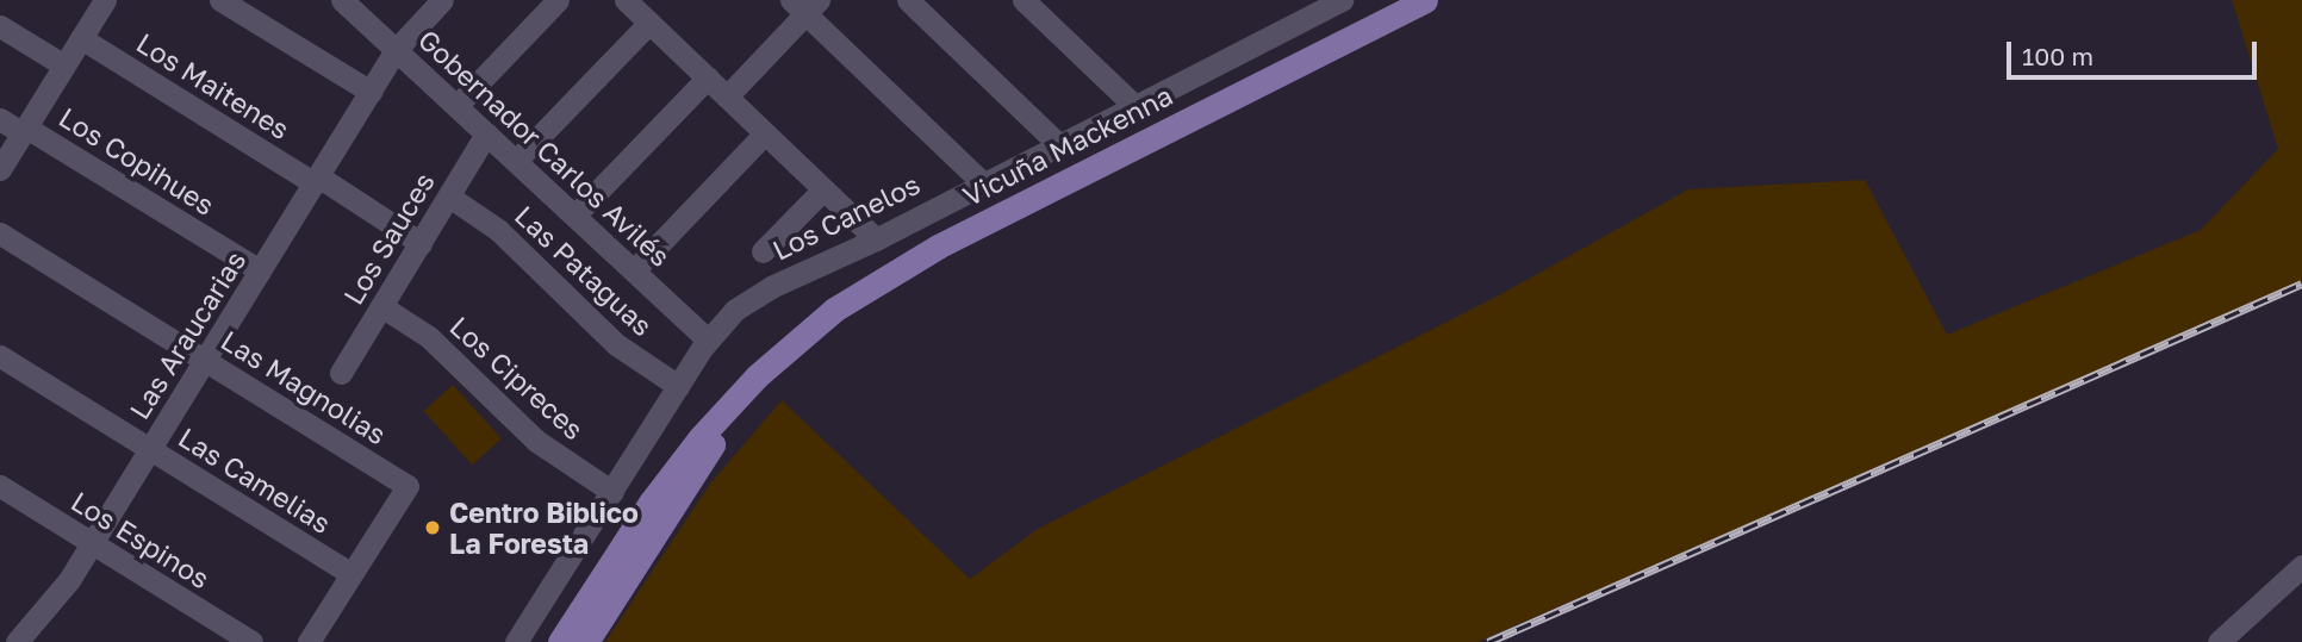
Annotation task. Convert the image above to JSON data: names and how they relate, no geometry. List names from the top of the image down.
{
  "streets": {
    "main road": ["Vicuña Mackenna"],
    "street": [
      "Los Maitenes",
      "Gobernador Carlos Avilés",
      "Los Copihues",
      "Los Canelos",
      "Los Sauces",
      "Las Pataguas",
      "Las Araucarias",
      "Los Cipreces",
      "Las Magnolias",
      "Las Camelias",
      "Los Espinos"
    ]
  },
  "crossings": [
    ["Los Maitenes", "Las Araucarias"],
    ["Gobernador Carlos Avilés", "Los Canelos"],
    ["Gobernador Carlos Avilés", "Los Sauces"],
    ["Gobernador Carlos Avilés", "Las Araucarias"],
    ["Los Copihues", "Las Araucarias"],
    ["Los Canelos", "Las Pataguas"],
    ["Los Canelos", "Los Cipreces"],
    ["Los Sauces", "Las Pataguas"],
    ["Los Sauces", "Los Cipreces"],
    ["Las Araucarias", "Las Magnolias"],
    ["Las Araucarias", "Las Camelias"],
    ["Las Araucarias", "Los Espinos"],
    ["Las Magnolias", "Las Camelias"]
  ],
  "places": ["Centro Biblico La Foresta"],
  "scale_bar": "100 m"
}
